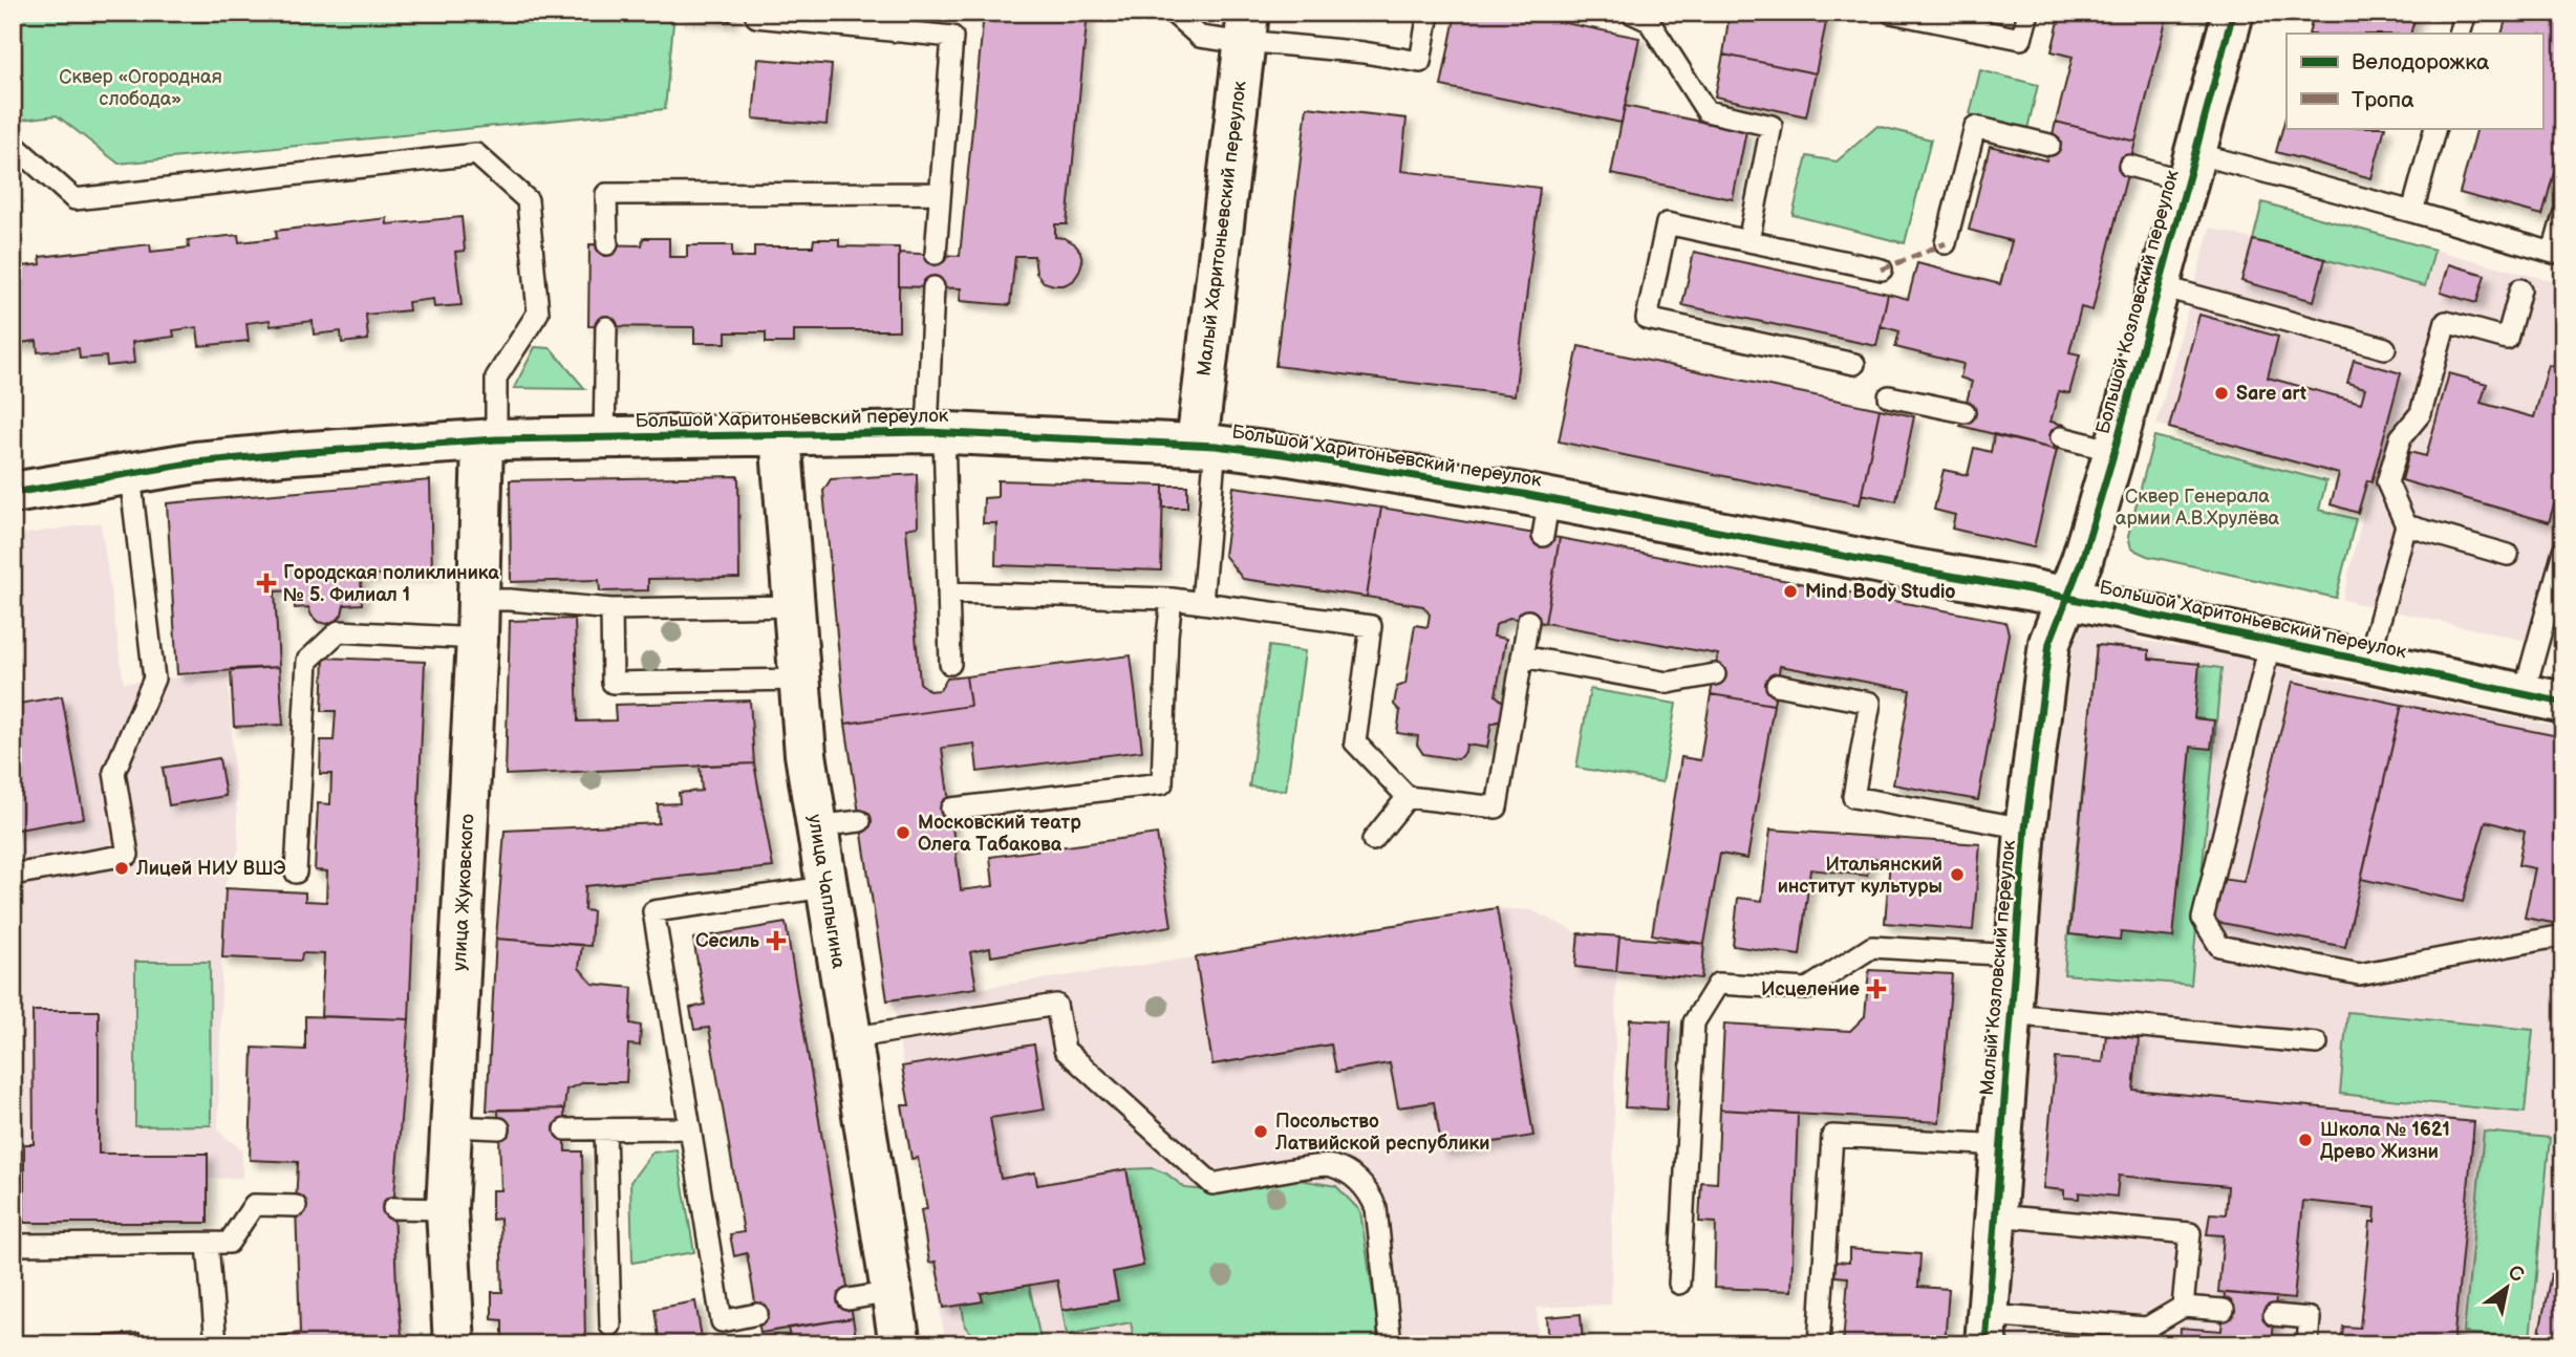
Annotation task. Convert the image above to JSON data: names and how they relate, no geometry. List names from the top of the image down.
{
  "streets": {
    "street": [
      "Малый Харитоньевский переулок",
      "Большой Козловский переулок",
      "Большой Харитоньевский переулок",
      "улица Чаплыгина",
      "улица Жуковского",
      "Малый Козловский переулок"
    ]
  },
  "crossings": [
    ["Малый Харитоньевский переулок", "Большой Харитоньевский переулок"],
    ["Большой Козловский переулок", "Большой Харитоньевский переулок"],
    ["Большой Козловский переулок", "Малый Козловский переулок"],
    ["Большой Харитоньевский переулок", "улица Чаплыгина"],
    ["Большой Харитоньевский переулок", "улица Жуковского"],
    ["Большой Харитоньевский переулок", "Малый Козловский переулок"]
  ],
  "parks": ["Сквер «Огородная слобода»", "Сквер Генерала армии А.В.Хрулёва"],
  "places": {
    "other": [
      "Sare art",
      "Mind Body Studio",
      "Московский театр Олега Табакова",
      "Лицей НИУ ВШЭ",
      "Итальянский институт культуры",
      "Посольство Латвийской республики",
      "Школа № 1621 Древо Жизни"
    ],
    "health": ["Городская поликлиника № 5. Филиал 1", "Сесиль", "Исцеление"]
  },
  "legend": ["Велодорожка", "Тропа"],
  "north": "top right"
}
